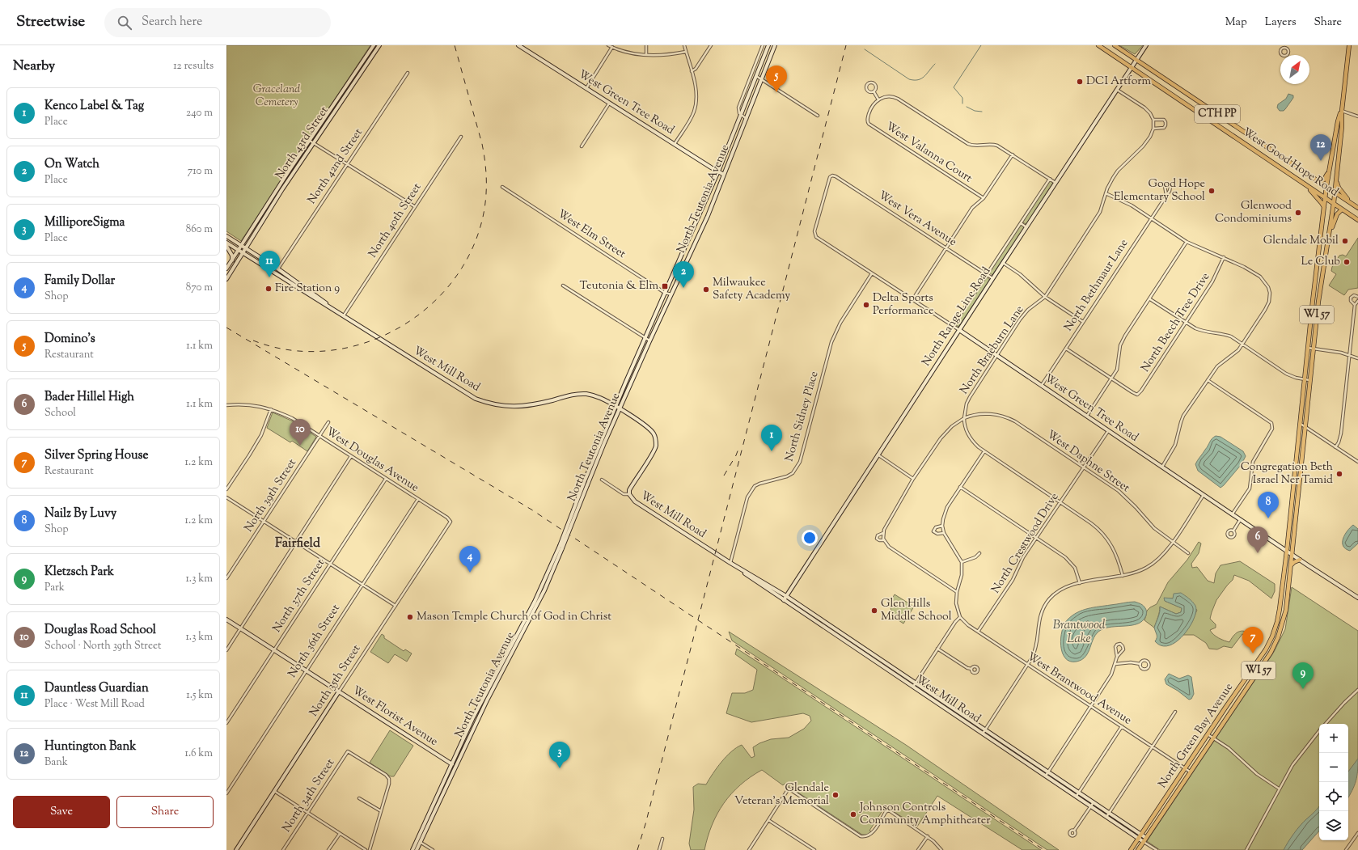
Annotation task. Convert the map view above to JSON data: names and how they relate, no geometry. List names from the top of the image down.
{
  "streets": {
    "main road": [
      "West Green Tree Road",
      "CTH PP",
      "North 43rd Street",
      "West Good Hope Road",
      "North Teutonia Avenue",
      "WI 57",
      "North Range Line Road",
      "West Mill Road",
      "North 35th Street",
      "West Florist Avenue",
      "North Green Bay Avenue"
    ],
    "street": [
      "West Valanna Court",
      "North 42nd Street",
      "West Vera Avenue",
      "North 40th Street",
      "West Elm Street",
      "North Bethmaur Lane",
      "North Beech Tree Drive",
      "North Braeburn Lane",
      "North Sidney Place",
      "West Douglas Avenue",
      "West Daphne Street",
      "North 39th Street",
      "North Crestwood Drive",
      "North 37th Street",
      "North 36th Street",
      "West Brantwood Avenue",
      "North 34th Street"
    ]
  },
  "crossings": [
    ["West Green Tree Road", "North Teutonia Avenue"],
    ["West Green Tree Road", "West Vera Avenue"],
    ["West Green Tree Road", "North Bethmaur Lane"],
    ["West Green Tree Road", "North Range Line Road"],
    ["West Green Tree Road", "North Braeburn Lane"],
    ["West Green Tree Road", "North Sidney Place"],
    ["West Green Tree Road", "North Crestwood Drive"],
    ["West Green Tree Road", "North Green Bay Avenue"],
    ["North 43rd Street", "West Mill Road"],
    ["West Good Hope Road", "North Range Line Road"],
    ["West Good Hope Road", "North Green Bay Avenue"],
    ["North 42nd Street", "West Mill Road"],
    ["North Teutonia Avenue", "West Elm Street"],
    ["North Teutonia Avenue", "West Mill Road"],
    ["North Teutonia Avenue", "West Florist Avenue"],
    ["West Vera Avenue", "North Range Line Road"],
    ["North 40th Street", "West Mill Road"],
    ["North Range Line Road", "West Mill Road"],
    ["North Braeburn Lane", "West Daphne Street"],
    ["West Mill Road", "North Sidney Place"],
    ["West Mill Road", "North Green Bay Avenue"],
    ["West Douglas Avenue", "North 39th Street"],
    ["West Douglas Avenue", "North 37th Street"],
    ["West Douglas Avenue", "North 36th Street"],
    ["West Douglas Avenue", "North 35th Street"],
    ["West Daphne Street", "North Crestwood Drive"],
    ["North Crestwood Drive", "West Brantwood Avenue"],
    ["North 37th Street", "West Florist Avenue"],
    ["North 36th Street", "West Florist Avenue"],
    ["North 35th Street", "West Florist Avenue"],
    ["West Brantwood Avenue", "North Green Bay Avenue"]
  ],
  "districts": ["Fairfield"],
  "water": ["Brantwood Lake"],
  "parks": ["Graceland Cemetery"],
  "places": {
    "other": [
      "DCI Artform",
      "Good Hope Elementary School",
      "Glenwood Condominiums",
      "Glendale Mobil",
      "Le Club",
      "Fire Station 9",
      "Milwaukee Safety Academy",
      "Delta Sports Performance",
      "Congregation Beth Israel Ner Tamid",
      "Glen Hills Middle School",
      "Mason Temple Church of God in Christ",
      "Glendale Veteran's Memorial",
      "Johnson Controls Community Amphitheater"
    ],
    "transit": ["Teutonia & Elm"]
  },
  "north": "top right",
  "page": {
    "header": "Streetwise",
    "search": "Search here",
    "nav": ["Map", "Layers", "Share"],
    "heading": ["Nearby", "12 results"],
    "pins": [
      "5",
      "12",
      "11",
      "2",
      "10",
      "1",
      "8",
      "6",
      "4",
      "7",
      "9",
      "3"
    ],
    "list": [
      {
        "mark": "1",
        "name": "Kenco Label & Tag",
        "note": "Place",
        "value": "240 m"
      },
      {
        "mark": "2",
        "name": "On Watch",
        "note": "Place",
        "value": "710 m"
      },
      {
        "mark": "3",
        "name": "MilliporeSigma",
        "note": "Place",
        "value": "860 m"
      },
      {
        "mark": "4",
        "name": "Family Dollar",
        "note": "Shop",
        "value": "870 m"
      },
      {
        "mark": "5",
        "name": "Domino's",
        "note": "Restaurant",
        "value": "1.1 km"
      },
      {
        "mark": "6",
        "name": "Bader Hillel High",
        "note": "School",
        "value": "1.1 km"
      },
      {
        "mark": "7",
        "name": "Silver Spring House",
        "note": "Restaurant",
        "value": "1.2 km"
      },
      {
        "mark": "8",
        "name": "Nailz By Luvy",
        "note": "Shop",
        "value": "1.2 km"
      },
      {
        "mark": "9",
        "name": "Kletzsch Park",
        "note": "Park",
        "value": "1.3 km"
      },
      {
        "mark": "10",
        "name": "Douglas Road School",
        "note": "School · North 39th Street",
        "value": "1.3 km"
      },
      {
        "mark": "11",
        "name": "Dauntless Guardian",
        "note": "Place · West Mill Road",
        "value": "1.5 km"
      },
      {
        "mark": "12",
        "name": "Huntington Bank",
        "note": "Bank",
        "value": "1.6 km"
      }
    ],
    "map_buttons": ["+", "−"],
    "buttons": ["Save", "Share"]
  }
}
